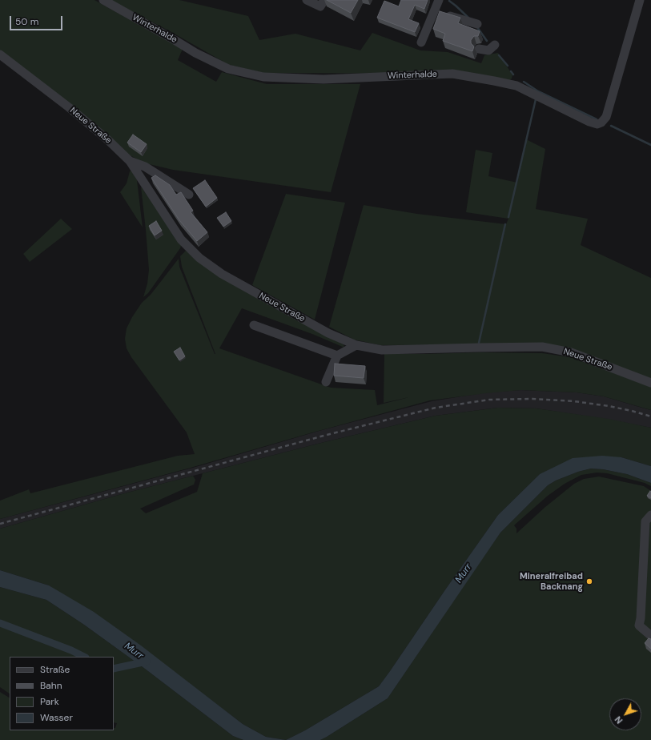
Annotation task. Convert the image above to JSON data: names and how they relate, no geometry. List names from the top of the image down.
{
  "streets": {
    "street": ["Winterhalde", "Neue Straße"]
  },
  "water": ["Murr"],
  "places": ["Mineralfreibad Backnang"],
  "legend": [
    "Straße",
    "Bahn",
    "Park",
    "Wasser"
  ],
  "scale_bar": "50 m",
  "north": "bottom left"
}
